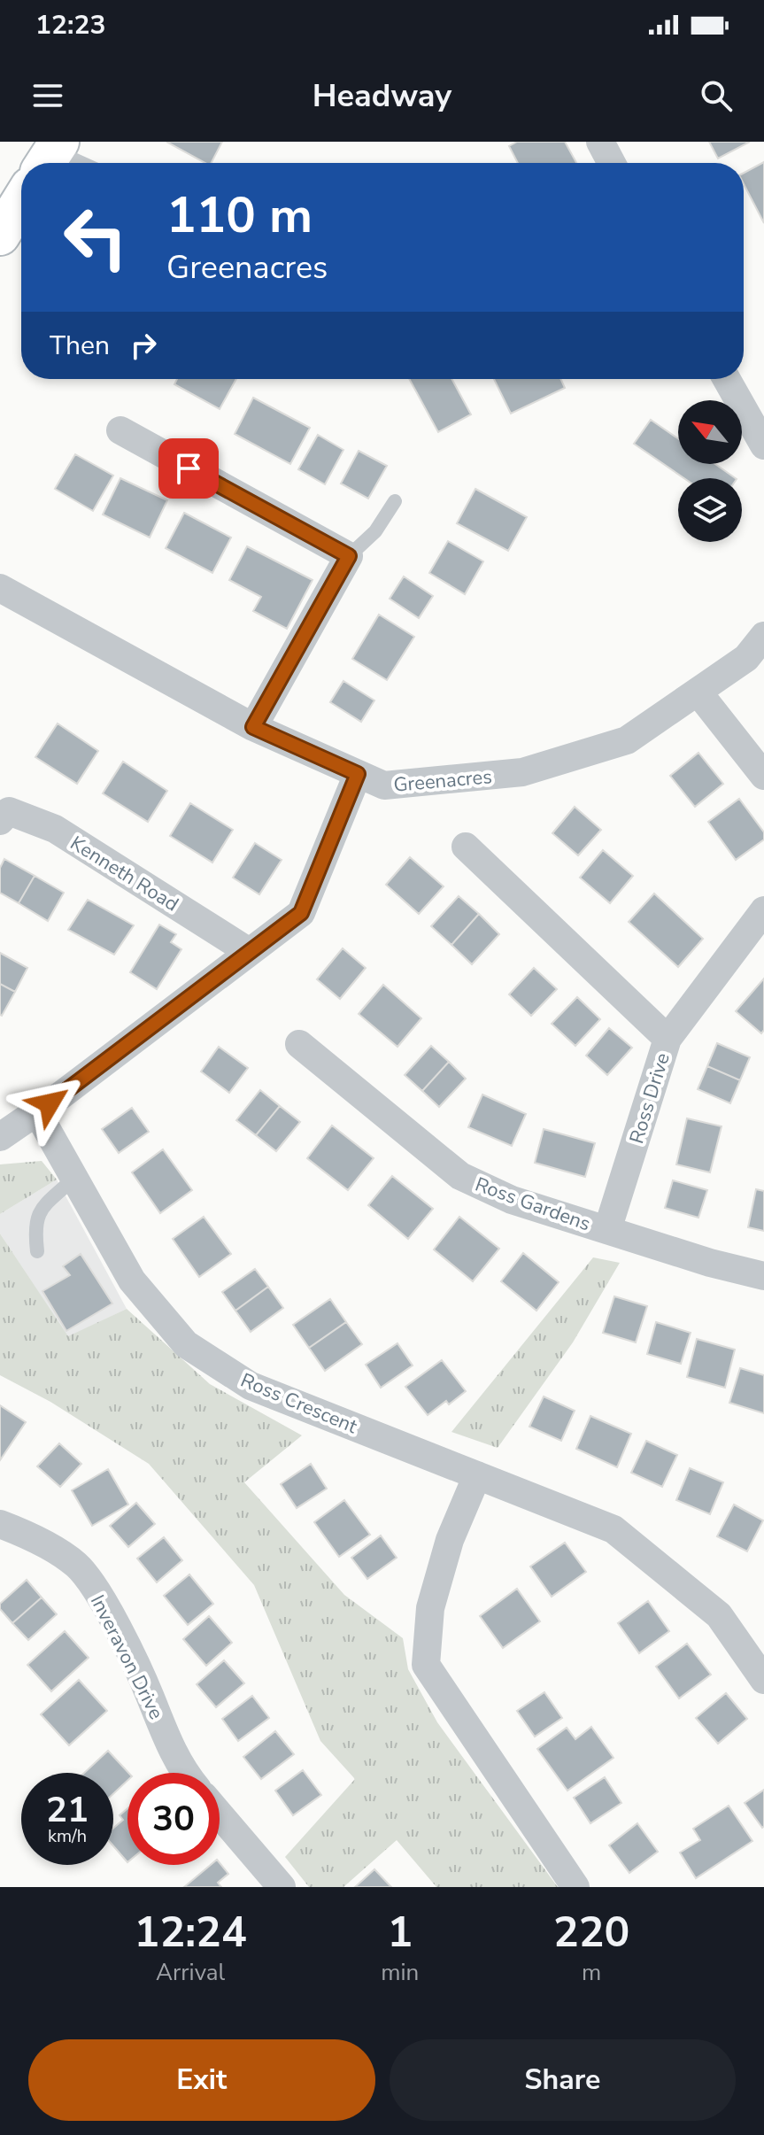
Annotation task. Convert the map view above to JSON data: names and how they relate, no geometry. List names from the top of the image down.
{
  "streets": {
    "street": [
      "Greenacres",
      "Kenneth Road",
      "Ross Drive",
      "Ross Gardens",
      "Ross Crescent",
      "Inveravon Drive"
    ]
  },
  "crossings": [
    ["Ross Drive", "Ross Gardens"]
  ],
  "north": "top left",
  "page": {
    "status": "12:23",
    "header": "Headway",
    "turn": ["110 m", "Greenacres"],
    "then": "Then",
    "speed": "21 km/h",
    "limit": "30",
    "eta": [
      "12:24",
      "Arrival",
      "1",
      "min",
      "220",
      "m"
    ],
    "buttons": ["Exit", "Share"]
  }
}
